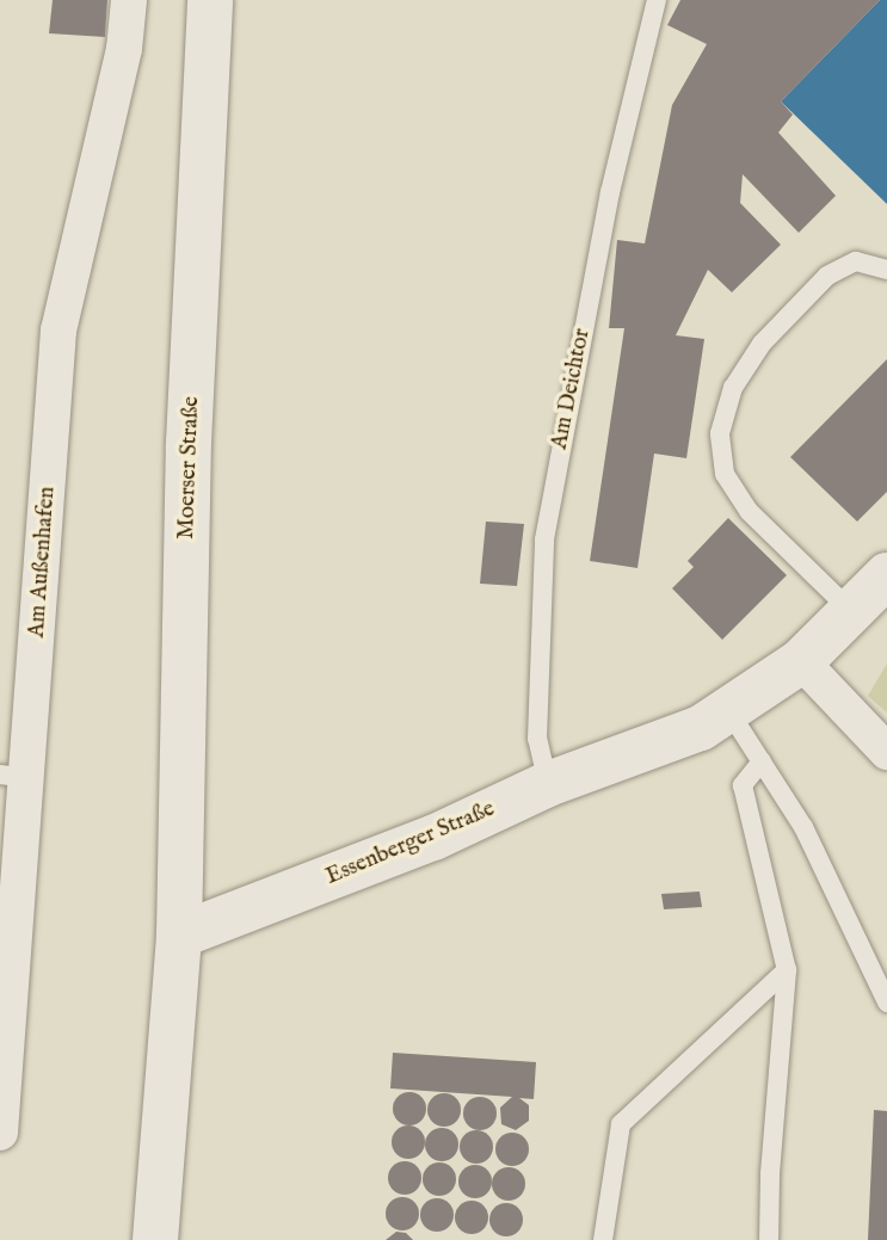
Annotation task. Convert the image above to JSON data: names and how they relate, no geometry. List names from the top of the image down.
{
  "streets": {
    "street": ["Moerser Straße", "Am Außenhafen", "Essenberger Straße"],
    "lane": ["Am Deichtor"]
  },
  "crossings": [
    ["Am Deichtor", "Essenberger Straße"],
    ["Moerser Straße", "Essenberger Straße"]
  ]
}
